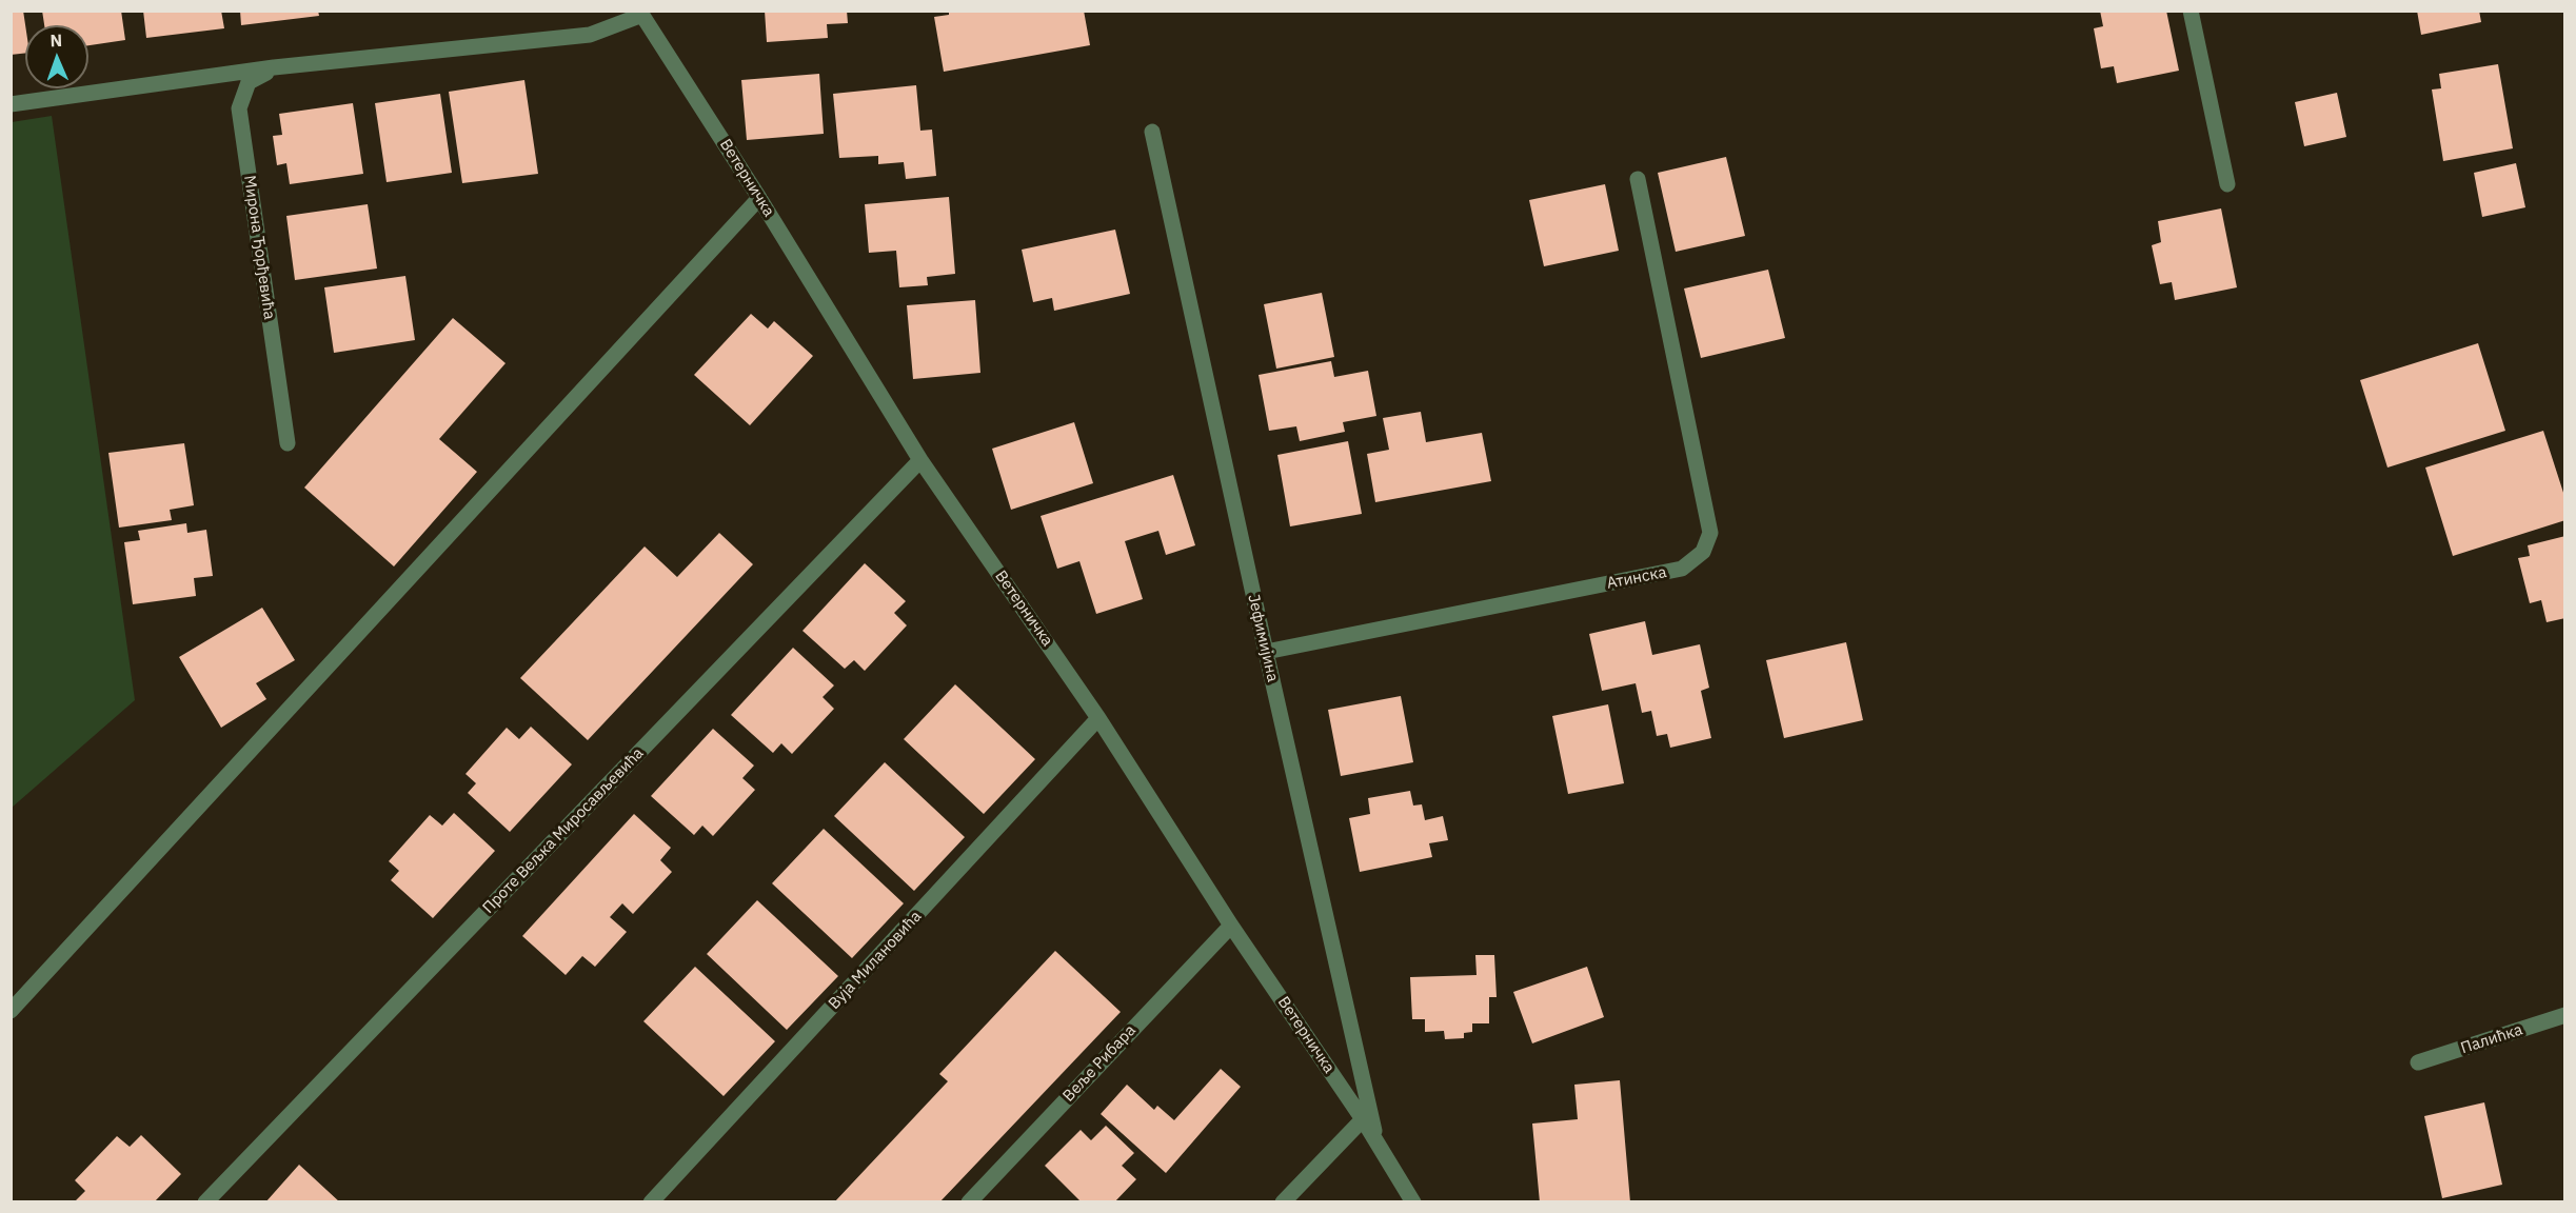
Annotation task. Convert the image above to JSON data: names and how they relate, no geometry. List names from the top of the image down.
{
  "streets": {
    "street": [
      "Ветерничка",
      "Мирона Ђорђевића",
      "Атинска",
      "Јефимијина",
      "Проте Вељка Миросављевића",
      "Вуја Милановића",
      "Палићка",
      "Веље Рибара"
    ]
  },
  "crossings": [
    ["Ветерничка", "Мирона Ђорђевића"],
    ["Ветерничка", "Јефимијина"],
    ["Ветерничка", "Проте Вељка Миросављевића"],
    ["Ветерничка", "Вуја Милановића"],
    ["Ветерничка", "Веље Рибара"],
    ["Атинска", "Јефимијина"]
  ],
  "north": "top"
}
